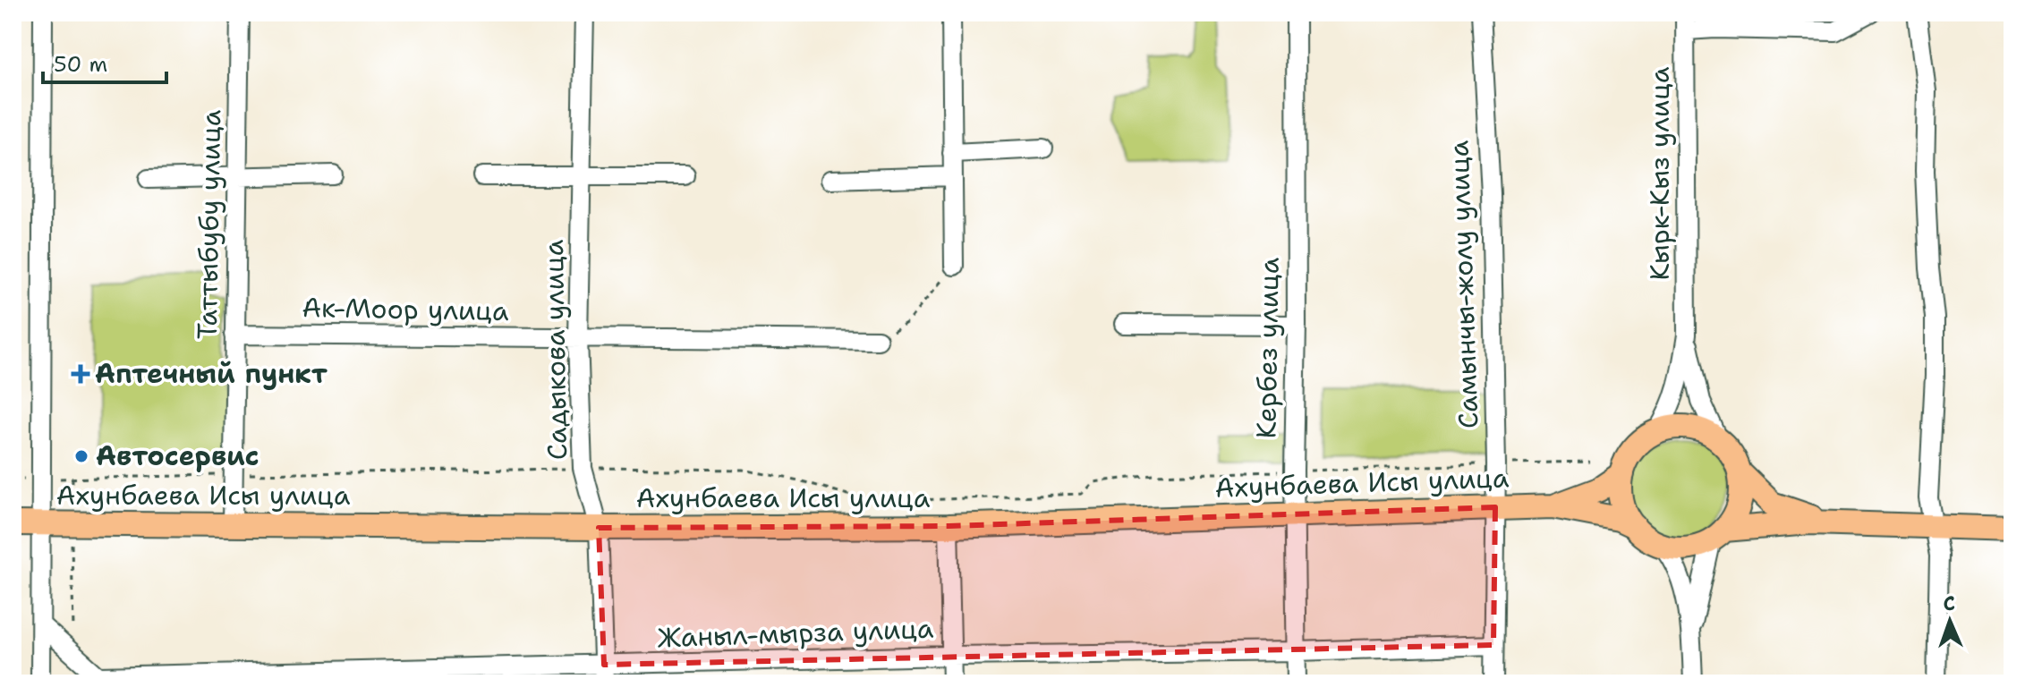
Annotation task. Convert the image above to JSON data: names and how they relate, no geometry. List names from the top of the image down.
{
  "streets": {
    "main road": ["Ахунбаева Исы улица"],
    "street": [
      "Кырк-Кыз улица",
      "Таттыбубу улица",
      "Самынчы-жолу улица",
      "Ак-Моор улица",
      "Кербез улица",
      "Садыкова улица",
      "Жаныл-мырза улица"
    ]
  },
  "crossings": [
    ["Кырк-Кыз улица", "Ахунбаева Исы улица"],
    ["Таттыбубу улица", "Ак-Моор улица"],
    ["Таттыбубу улица", "Ахунбаева Исы улица"],
    ["Самынчы-жолу улица", "Ахунбаева Исы улица"],
    ["Самынчы-жолу улица", "Жаныл-мырза улица"],
    ["Ак-Моор улица", "Садыкова улица"],
    ["Кербез улица", "Ахунбаева Исы улица"],
    ["Кербез улица", "Жаныл-мырза улица"],
    ["Садыкова улица", "Ахунбаева Исы улица"],
    ["Садыкова улица", "Жаныл-мырза улица"]
  ],
  "places": {
    "health": ["Аптечный пункт"],
    "other": ["Автосервис"]
  },
  "scale_bar": "50 m",
  "north": "top"
}
